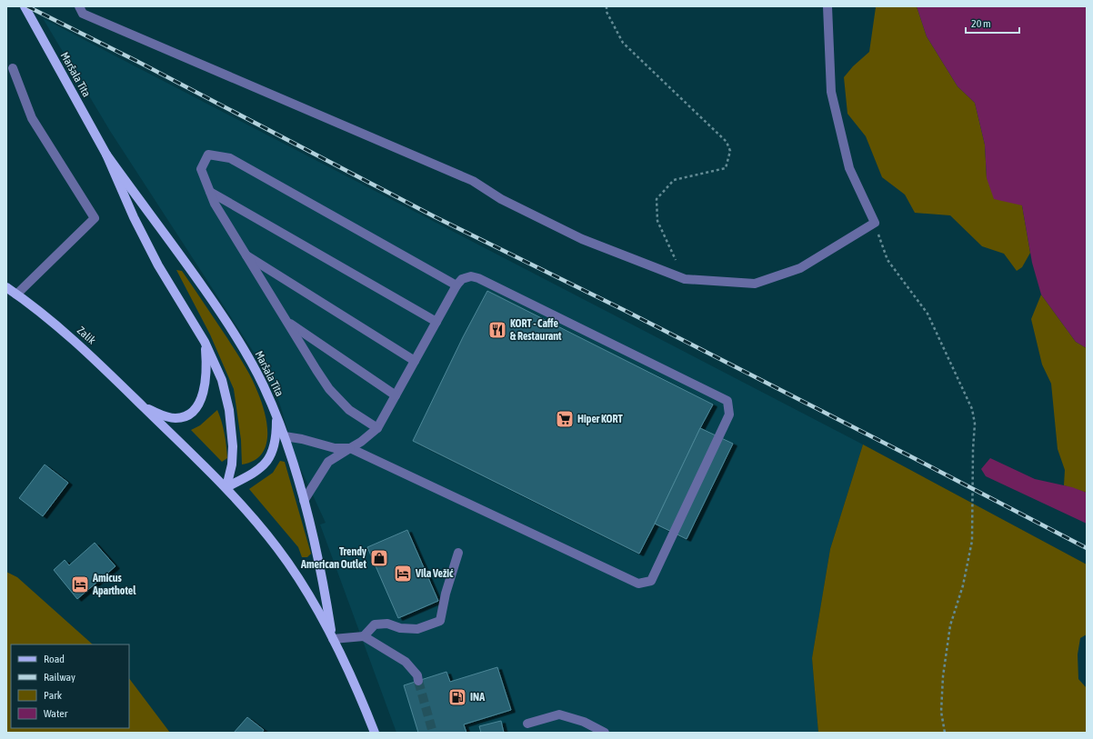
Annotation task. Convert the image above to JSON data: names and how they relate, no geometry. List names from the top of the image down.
{
  "streets": {
    "main road": ["Maršala Tita", "Zalik"]
  },
  "crossings": [
    ["Maršala Tita", "Zalik"]
  ],
  "places": {
    "restaurant": ["KORT - Caffe & Restaurant"],
    "supermarket": ["Hiper KORT"],
    "shop": ["Trendy American Outlet"],
    "hotel": ["Vila Vežić", "Amicus Aparthotel"],
    "fuel station": ["INA"]
  },
  "legend": [
    "Road",
    "Railway",
    "Park",
    "Water"
  ],
  "scale_bar": "20 m"
}
